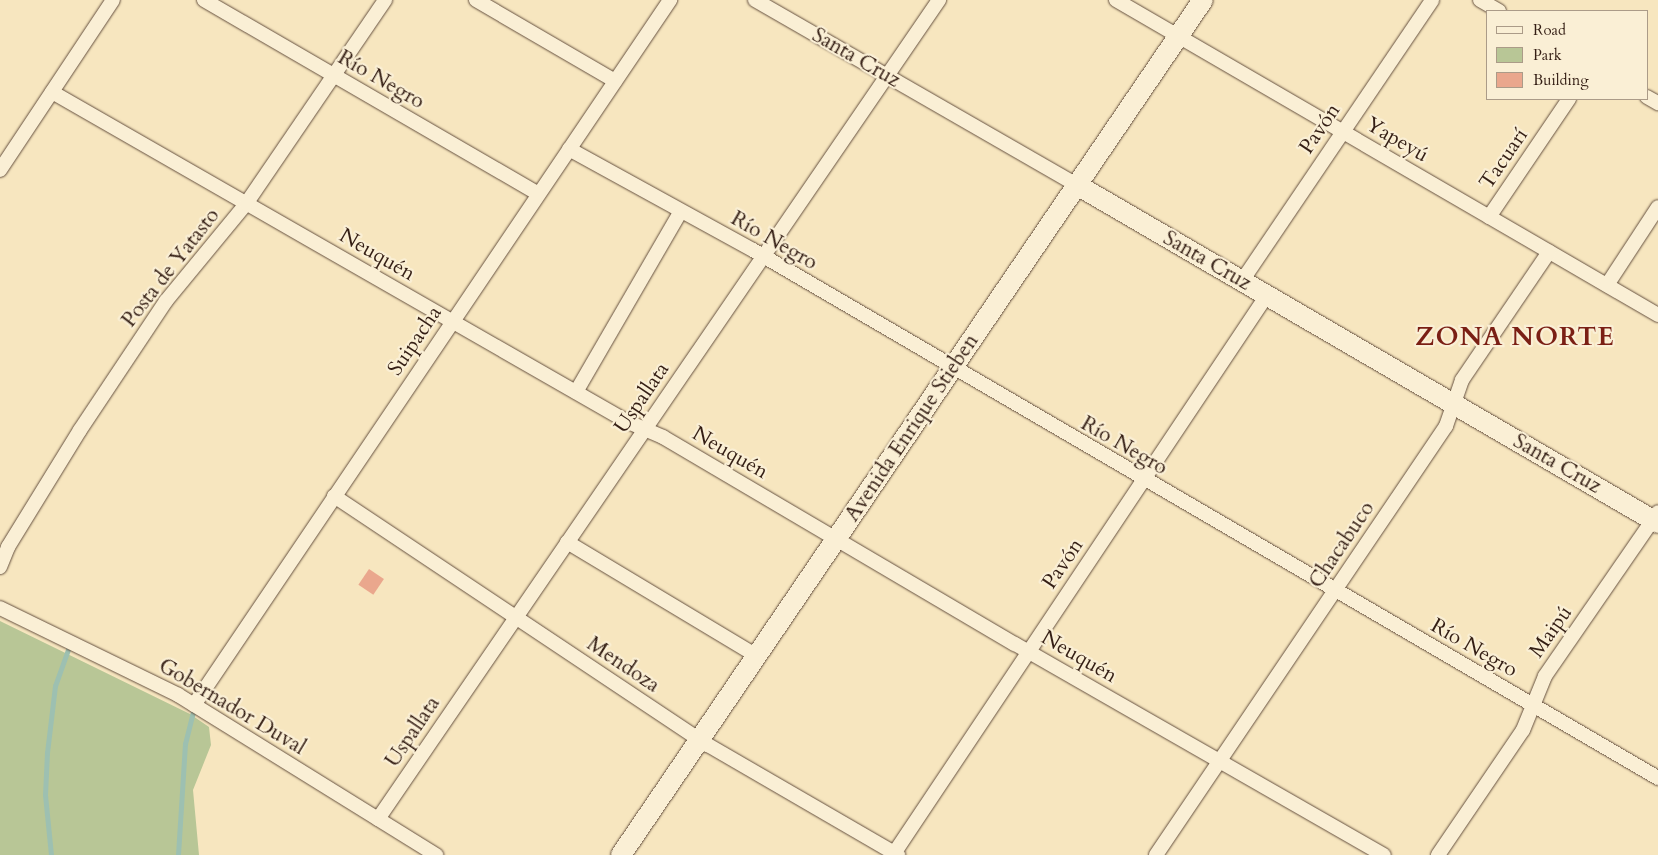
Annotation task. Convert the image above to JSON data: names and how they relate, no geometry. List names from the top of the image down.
{
  "streets": {
    "main road": ["Santa Cruz", "Avenida Enrique Stieben"],
    "street": [
      "Río Negro",
      "Pavón",
      "Yapeyú",
      "Tacuarí",
      "Neuquén",
      "Posta de Yatasto",
      "Suipacha",
      "Uspallata",
      "Chacabuco",
      "Maipú",
      "Mendoza",
      "Gobernador Duval"
    ]
  },
  "crossings": [
    ["Santa Cruz", "Pavón"],
    ["Santa Cruz", "Uspallata"],
    ["Santa Cruz", "Avenida Enrique Stieben"],
    ["Santa Cruz", "Chacabuco"],
    ["Santa Cruz", "Maipú"],
    ["Río Negro", "Pavón"],
    ["Río Negro", "Posta de Yatasto"],
    ["Río Negro", "Suipacha"],
    ["Río Negro", "Uspallata"],
    ["Río Negro", "Avenida Enrique Stieben"],
    ["Río Negro", "Chacabuco"],
    ["Río Negro", "Maipú"],
    ["Pavón", "Yapeyú"],
    ["Pavón", "Neuquén"],
    ["Pavón", "Mendoza"],
    ["Yapeyú", "Tacuarí"],
    ["Yapeyú", "Avenida Enrique Stieben"],
    ["Yapeyú", "Chacabuco"],
    ["Neuquén", "Posta de Yatasto"],
    ["Neuquén", "Suipacha"],
    ["Neuquén", "Uspallata"],
    ["Neuquén", "Avenida Enrique Stieben"],
    ["Neuquén", "Chacabuco"],
    ["Suipacha", "Mendoza"],
    ["Suipacha", "Gobernador Duval"],
    ["Uspallata", "Mendoza"],
    ["Uspallata", "Gobernador Duval"],
    ["Avenida Enrique Stieben", "Mendoza"]
  ],
  "districts": ["ZONA NORTE"],
  "legend": ["Road", "Park", "Building"]
}
